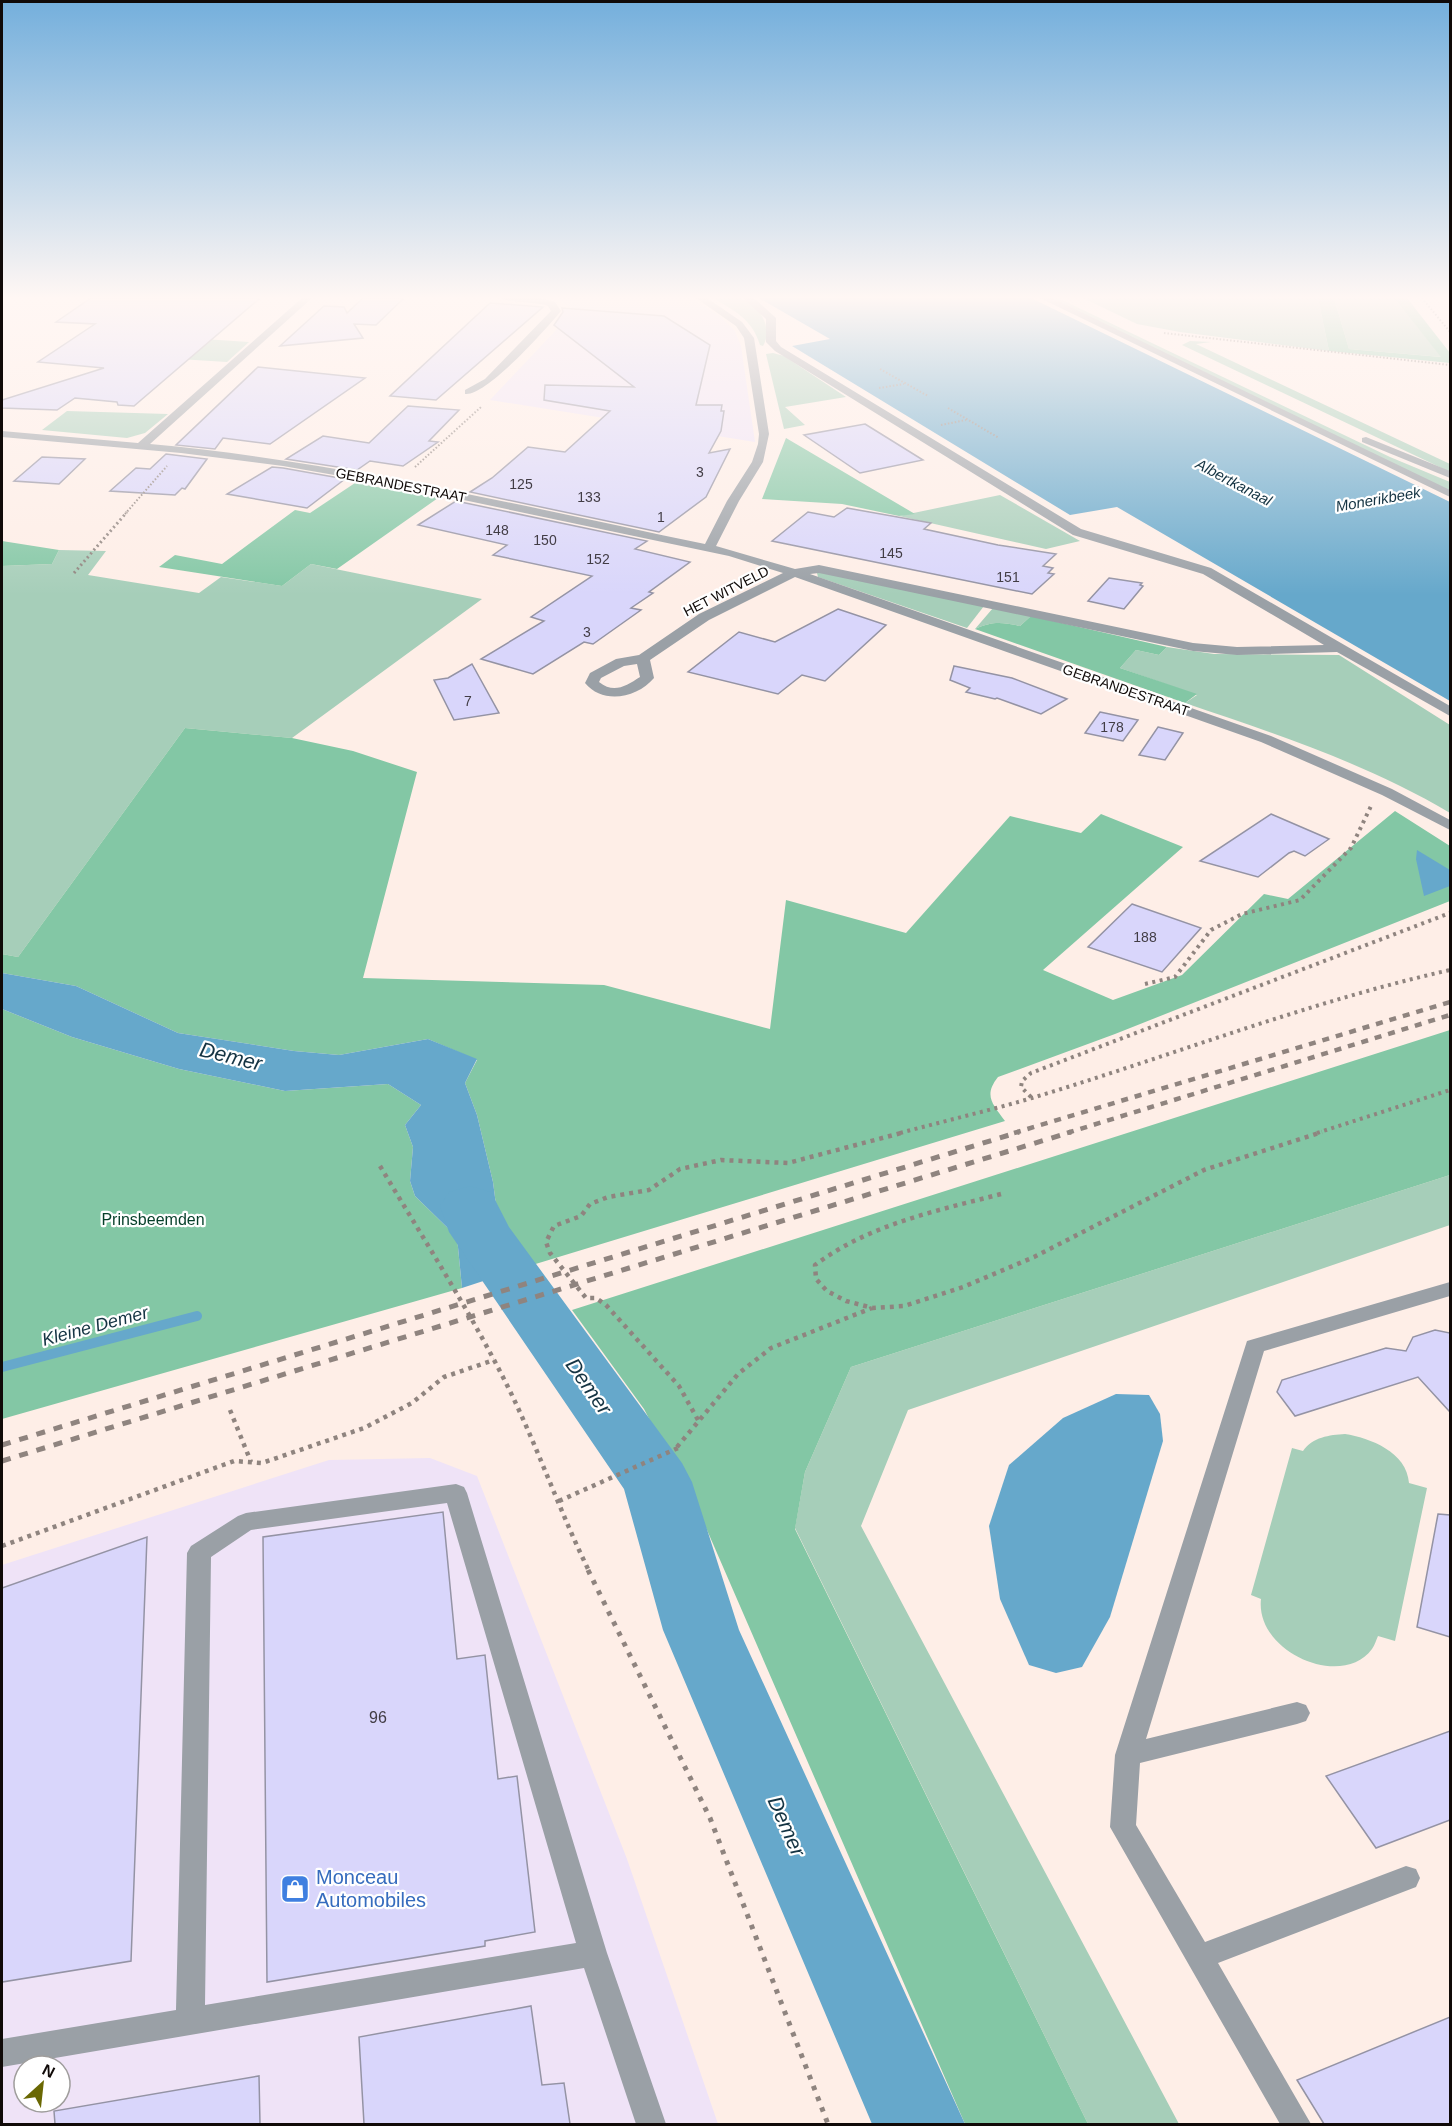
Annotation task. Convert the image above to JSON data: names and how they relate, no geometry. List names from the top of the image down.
{
  "streets": {
    "street": ["GEBRANDESTRAAT", "HET WITVELD"]
  },
  "crossings": [
    ["GEBRANDESTRAAT", "HET WITVELD"]
  ],
  "water": [
    "Albertkanaal",
    "Monerikbeek",
    "Demer",
    "Kleine Demer"
  ],
  "parks": ["Prinsbeemden"],
  "places": {
    "shop": ["Monceau Automobiles"]
  },
  "house_numbers": [
    "3",
    "125",
    "133",
    "1",
    "148",
    "150",
    "145",
    "152",
    "151",
    "3",
    "7",
    "178",
    "188",
    "96"
  ],
  "north": "top right"
}
